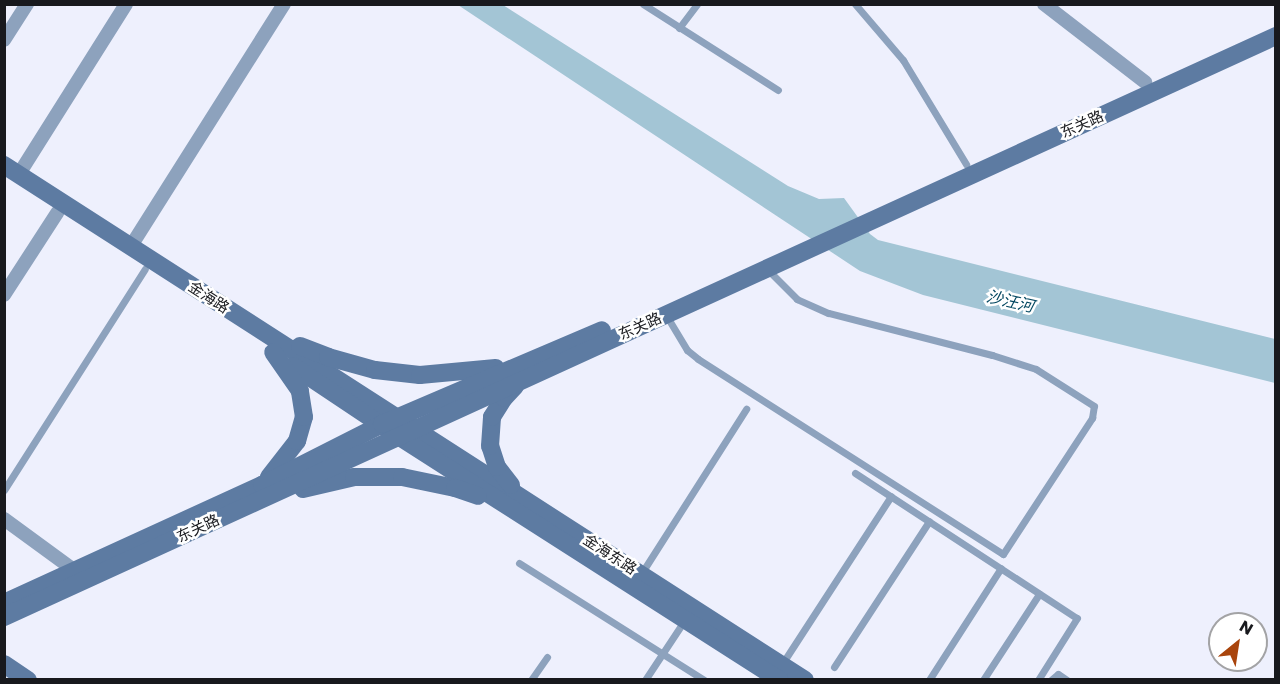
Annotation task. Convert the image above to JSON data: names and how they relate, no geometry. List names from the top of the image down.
{
  "streets": {
    "main road": ["东关路", "金海路", "金海东路"]
  },
  "crossings": [
    ["东关路", "金海路"],
    ["东关路", "金海东路"],
    ["金海路", "金海东路"]
  ],
  "water": ["沙汪河"],
  "north": "top right"
}
